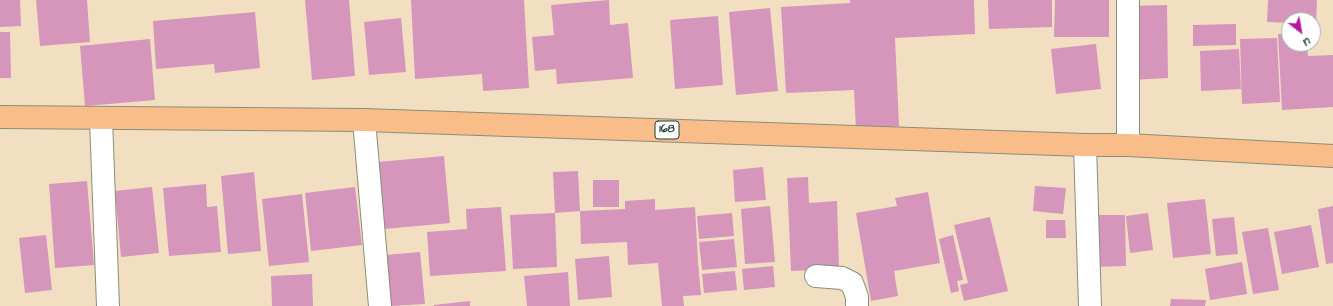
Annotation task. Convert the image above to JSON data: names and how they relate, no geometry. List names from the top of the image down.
{
  "streets": {
    "main road": ["168"]
  },
  "north": "bottom right"
}
